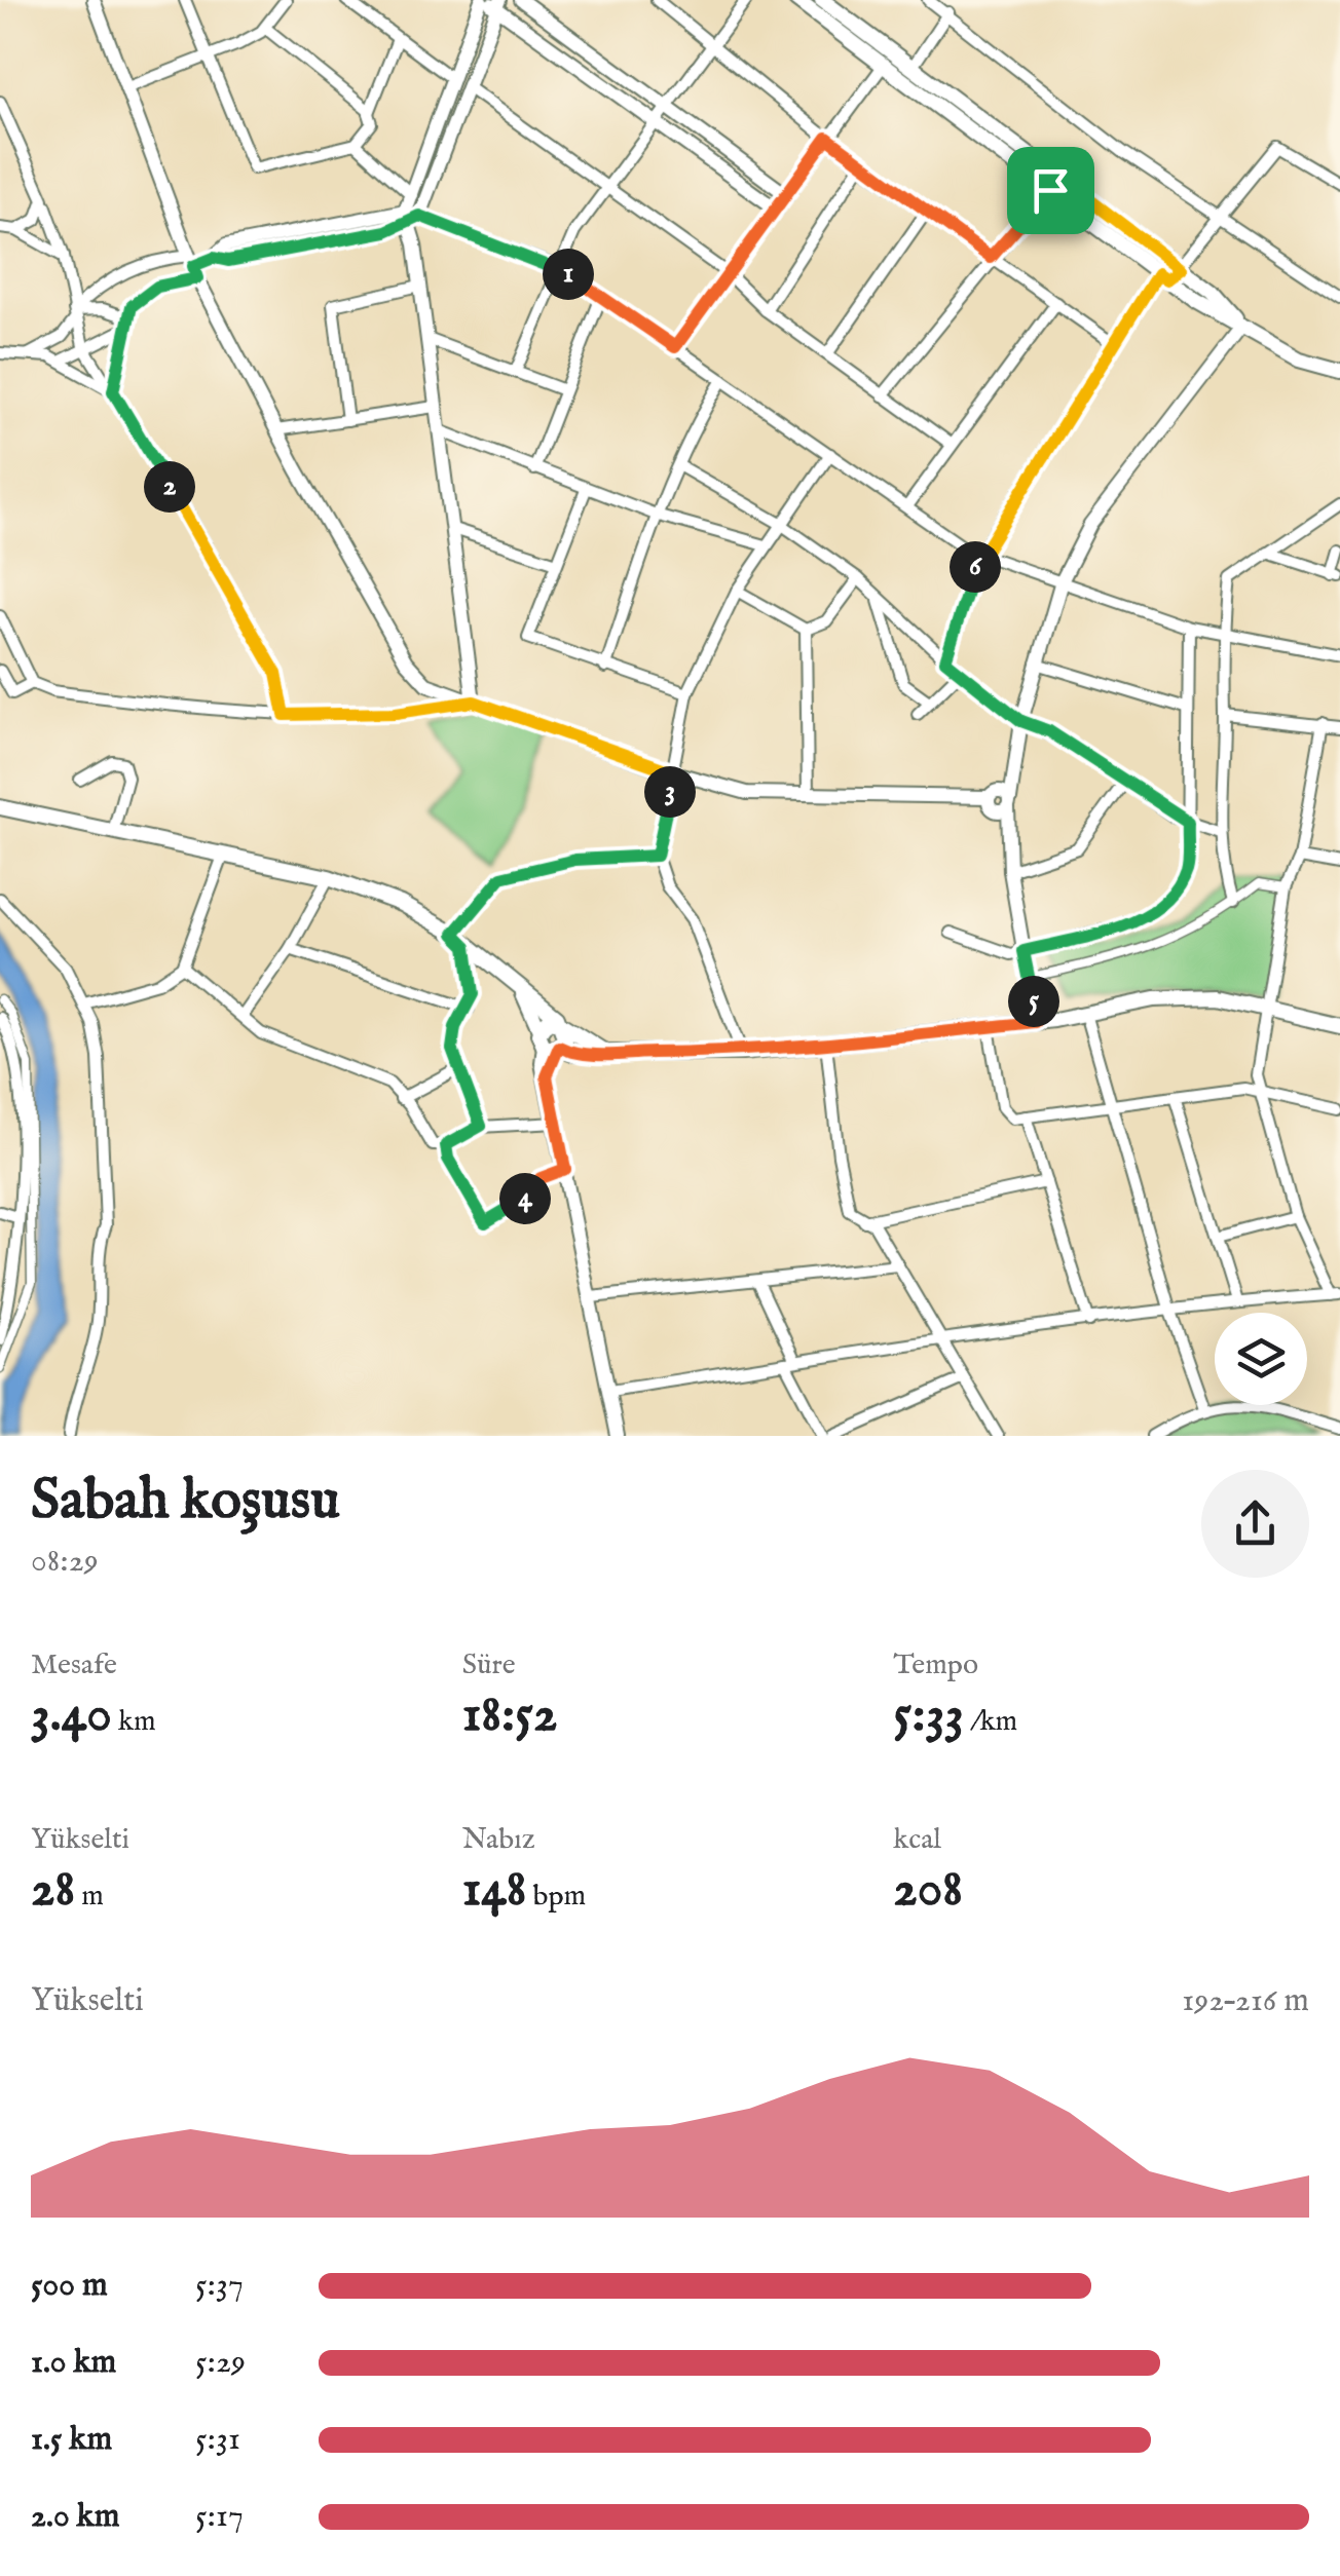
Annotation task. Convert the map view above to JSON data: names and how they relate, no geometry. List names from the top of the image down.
{
  "page": {
    "pins": [
      "1",
      "2",
      "6",
      "3",
      "5",
      "4"
    ],
    "heading": ["Sabah koşusu", "08:29"],
    "stats": [
      ["Mesafe", "3.40 km"],
      ["Süre", "18:52"],
      ["Tempo", "5:33 /km"],
      ["Yükselti", "28 m"],
      ["Nabız", "148 bpm"],
      ["kcal", "208"]
    ],
    "chart": ["Yükselti", "192–216 m"],
    "list": [
      {
        "name": "500 m",
        "note": "5:37"
      },
      {
        "name": "1.0 km",
        "note": "5:29"
      },
      {
        "name": "1.5 km",
        "note": "5:31"
      },
      {
        "name": "2.0 km",
        "note": "5:17"
      }
    ]
  }
}
